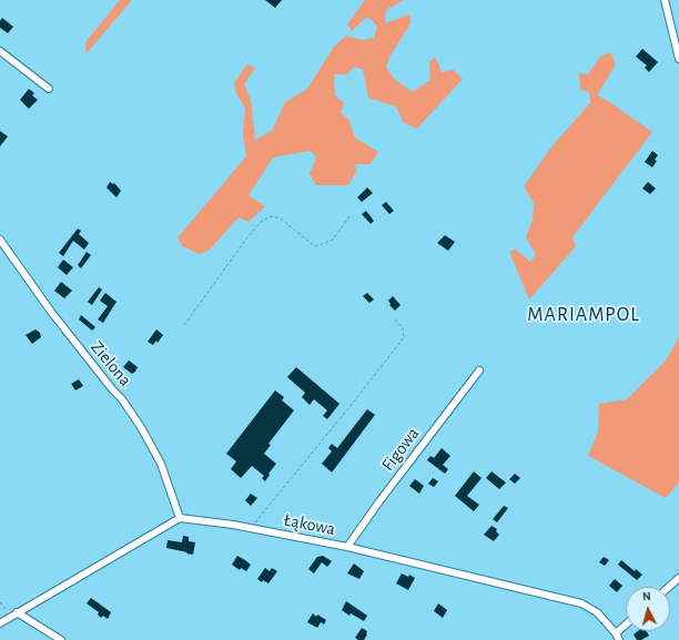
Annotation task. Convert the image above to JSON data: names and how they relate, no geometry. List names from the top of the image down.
{
  "streets": {
    "street": ["Zielona", "Figowa", "Łąkowa"]
  },
  "crossings": [
    ["Zielona", "Łąkowa"],
    ["Figowa", "Łąkowa"]
  ],
  "districts": ["MARIAMPOL"],
  "north": "top"
}
